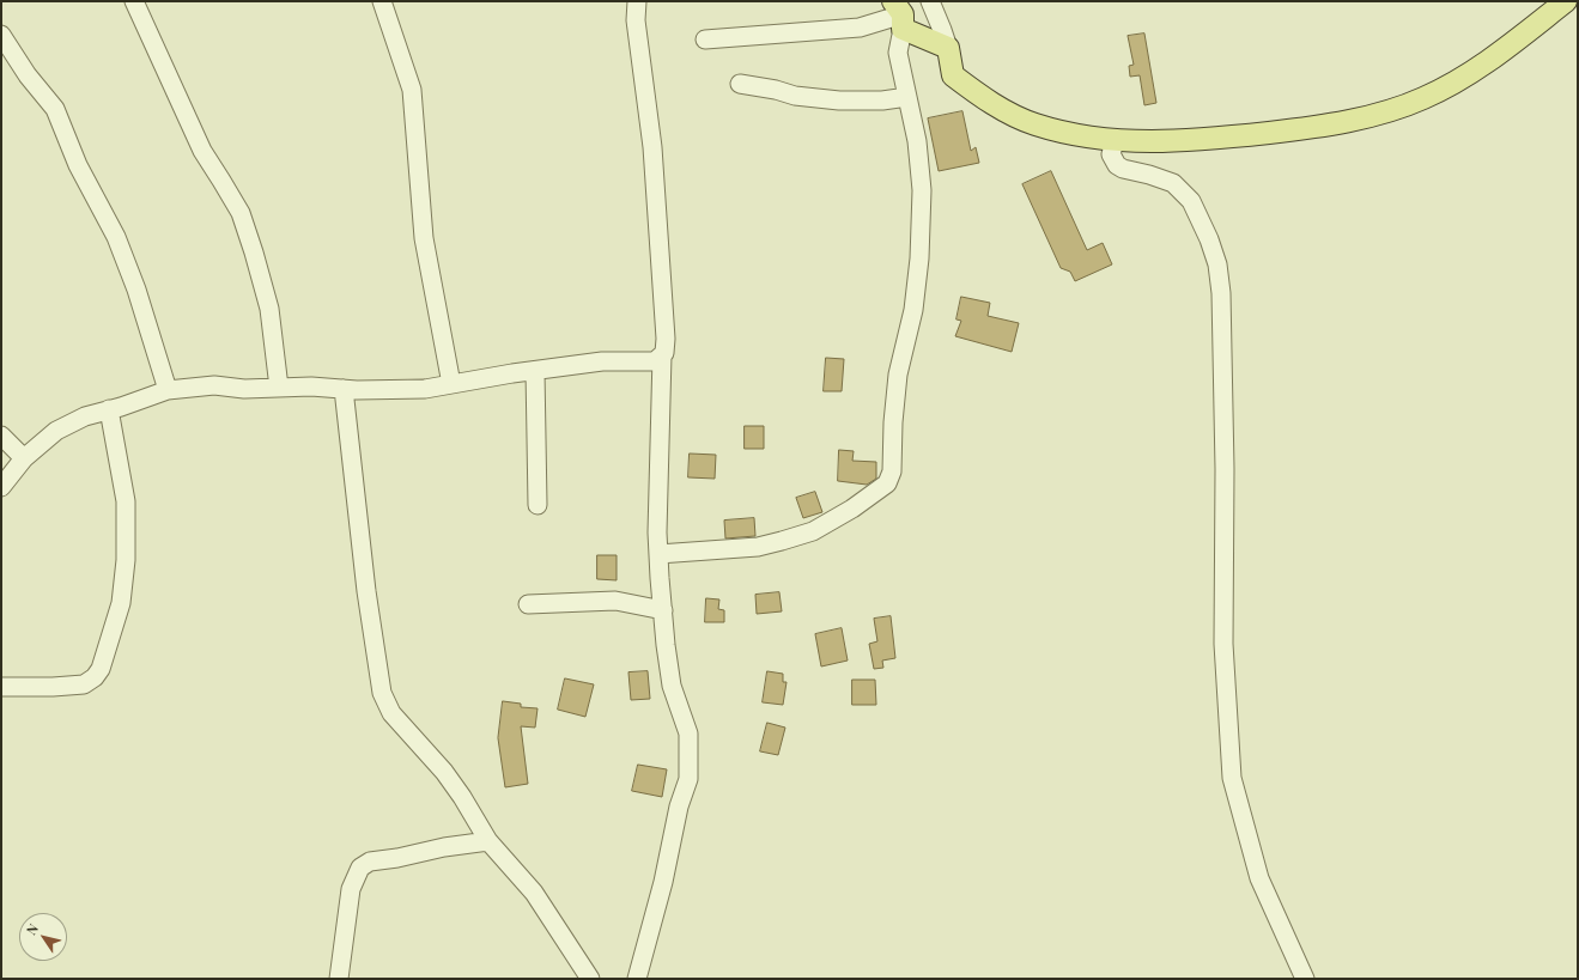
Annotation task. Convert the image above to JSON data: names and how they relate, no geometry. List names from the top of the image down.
{
  "north": "top left"
}
